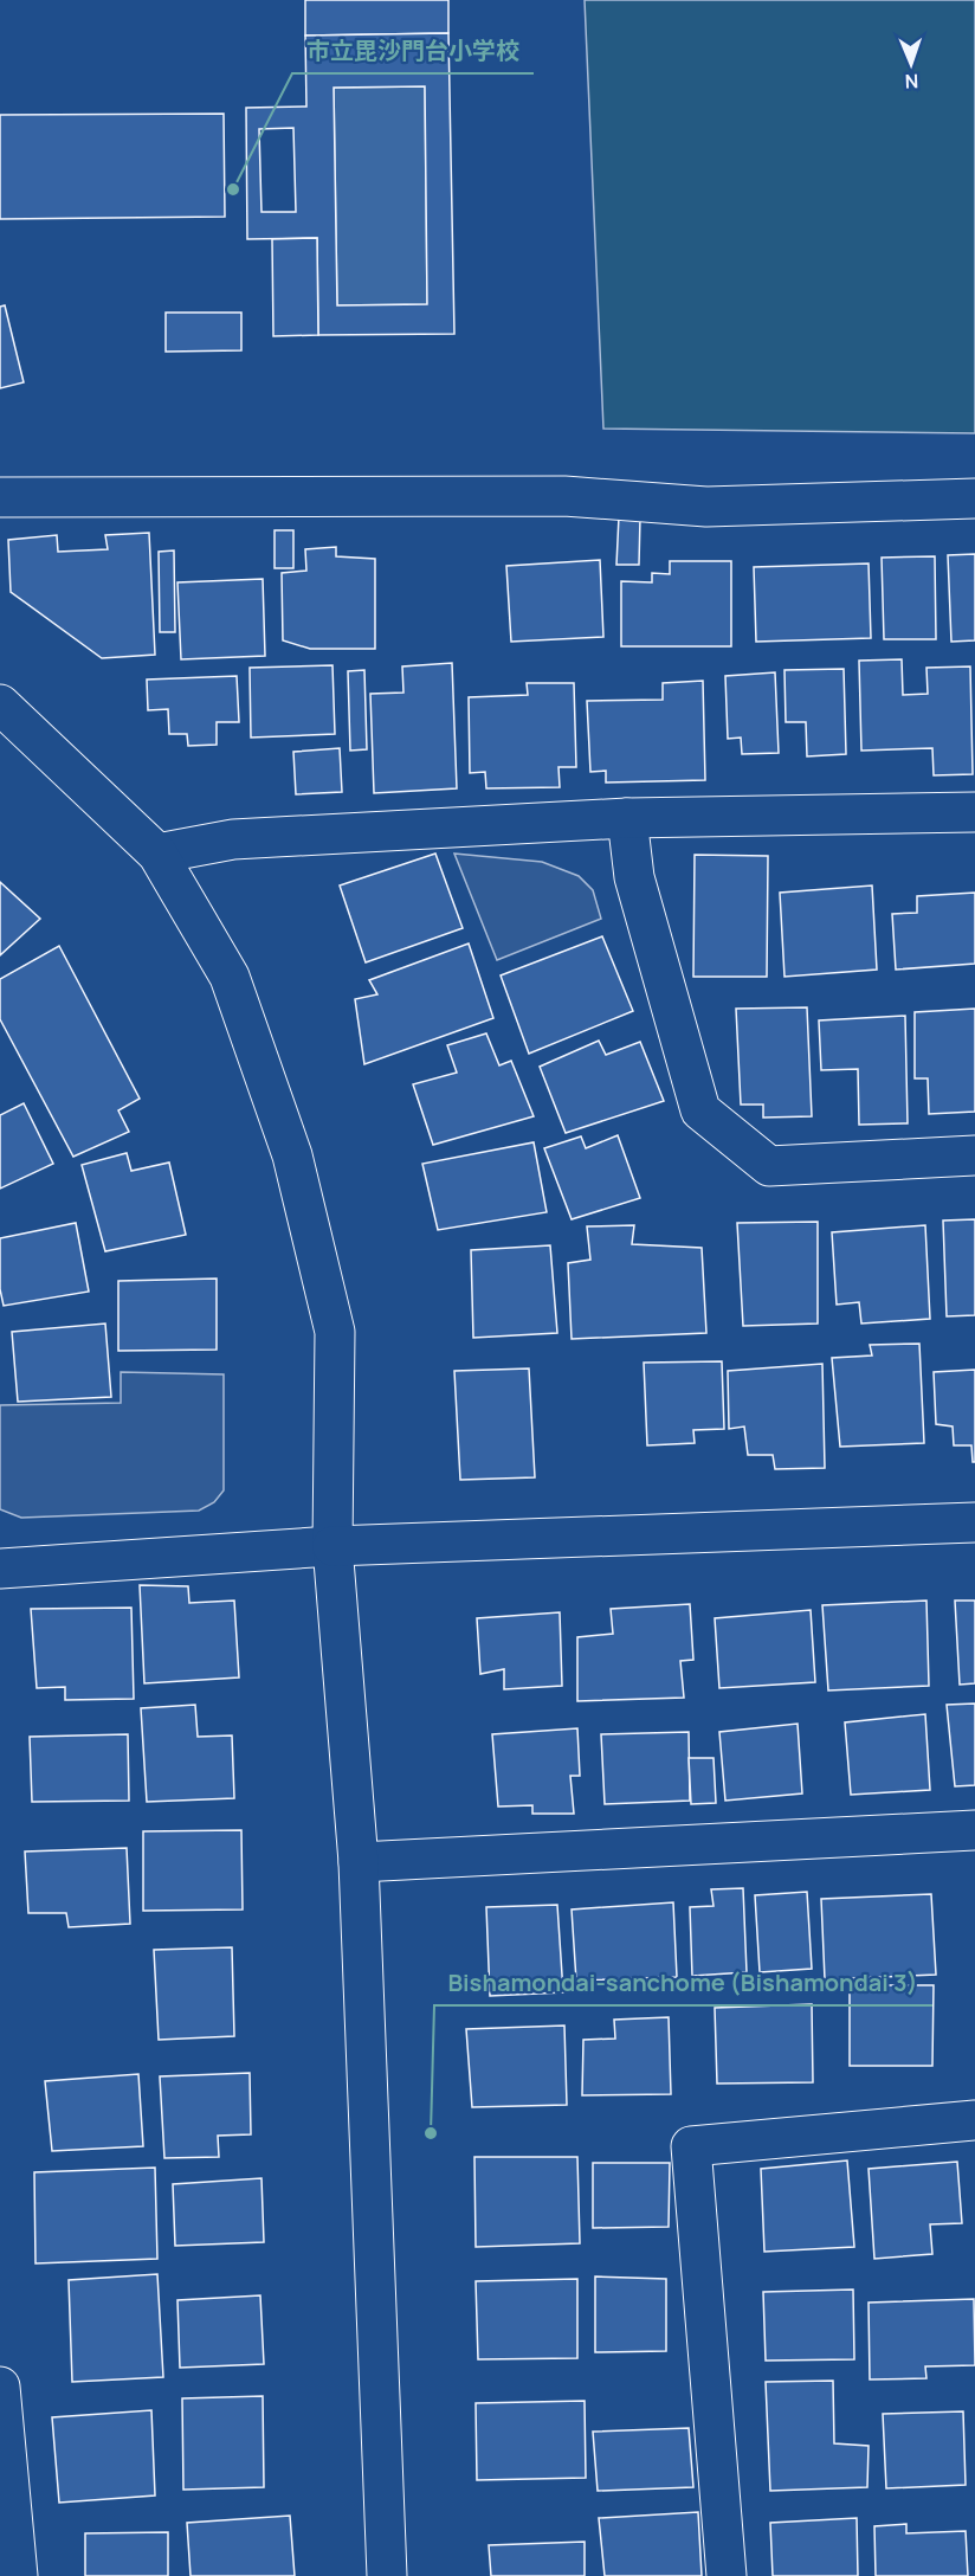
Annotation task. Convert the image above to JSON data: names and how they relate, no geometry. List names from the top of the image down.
{
  "places": ["市立毘沙門台小学校", "Bishamondai-sanchome (Bishamondai 3)"],
  "north": "bottom"
}
